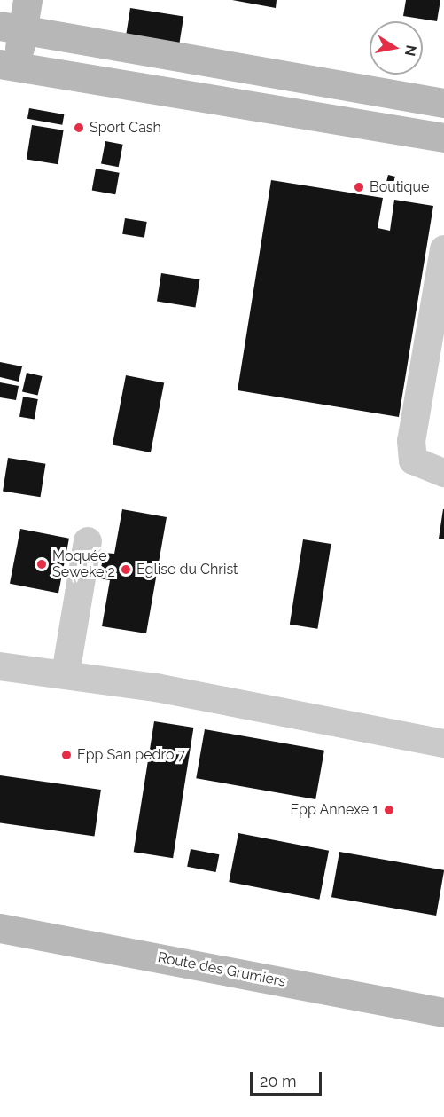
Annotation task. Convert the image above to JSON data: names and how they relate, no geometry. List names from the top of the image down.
{
  "streets": {
    "main road": ["Route des Grumiers"]
  },
  "places": [
    "Sport Cash",
    "Boutique",
    "Moquée Seweke 2",
    "Eglise du Christ",
    "Epp San pedro 7",
    "Epp Annexe 1"
  ],
  "scale_bar": "20 m",
  "north": "right"
}
